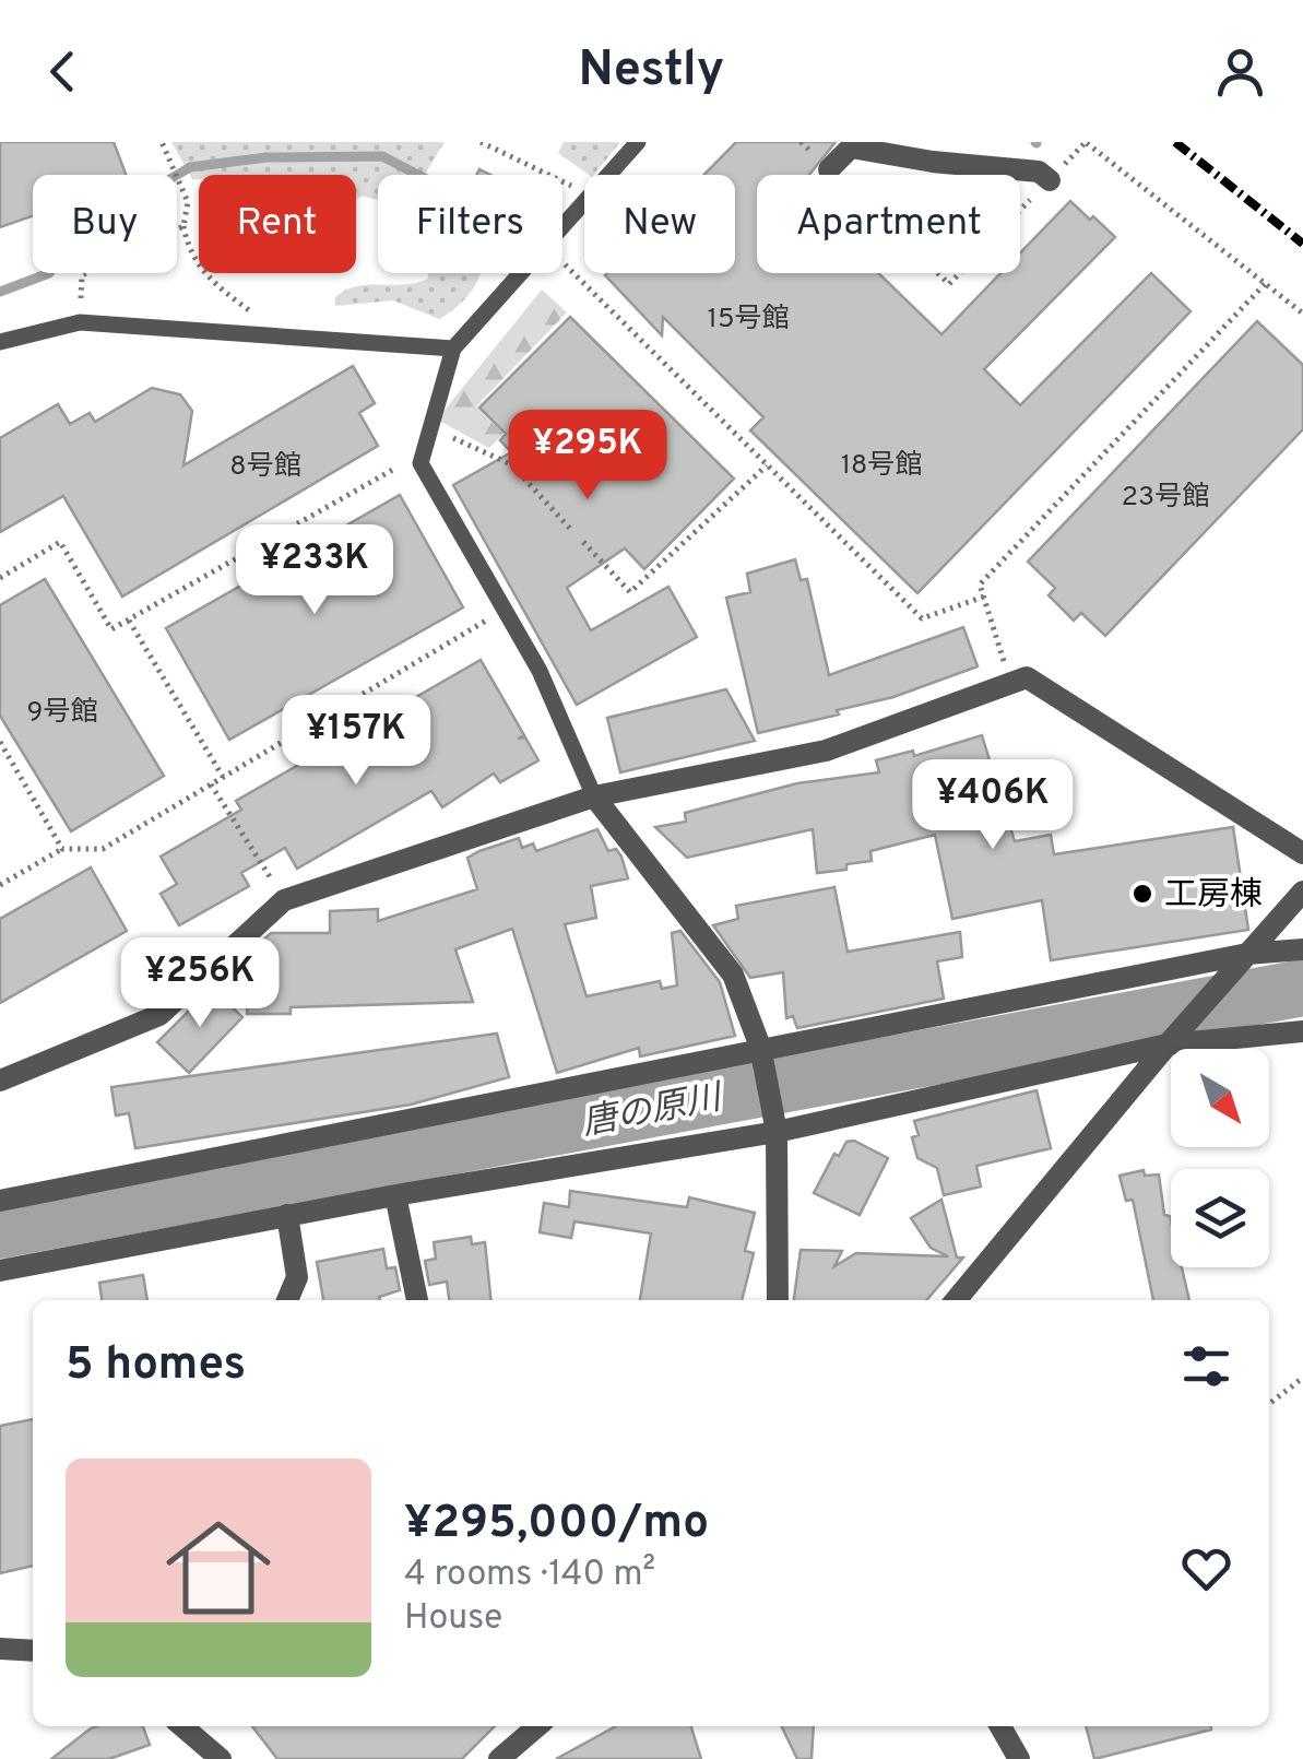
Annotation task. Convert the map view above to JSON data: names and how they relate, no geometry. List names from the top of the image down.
{
  "water": ["唐の原川"],
  "places": ["工房棟"],
  "house_numbers": [
    "15号館",
    "18号館",
    "8号館",
    "23号館",
    "9号館"
  ],
  "north": "bottom right",
  "page": {
    "header": "Nestly",
    "chip": [
      "Buy",
      "Rent",
      "Filters",
      "New",
      "Apartment"
    ],
    "price": [
      "¥295K",
      "¥233K",
      "¥157K",
      "¥406K",
      "¥256K"
    ],
    "heading": "5 homes",
    "list": [
      {
        "name": "¥295,000/mo",
        "note": "4 rooms · 140 m² · House"
      }
    ]
  }
}
